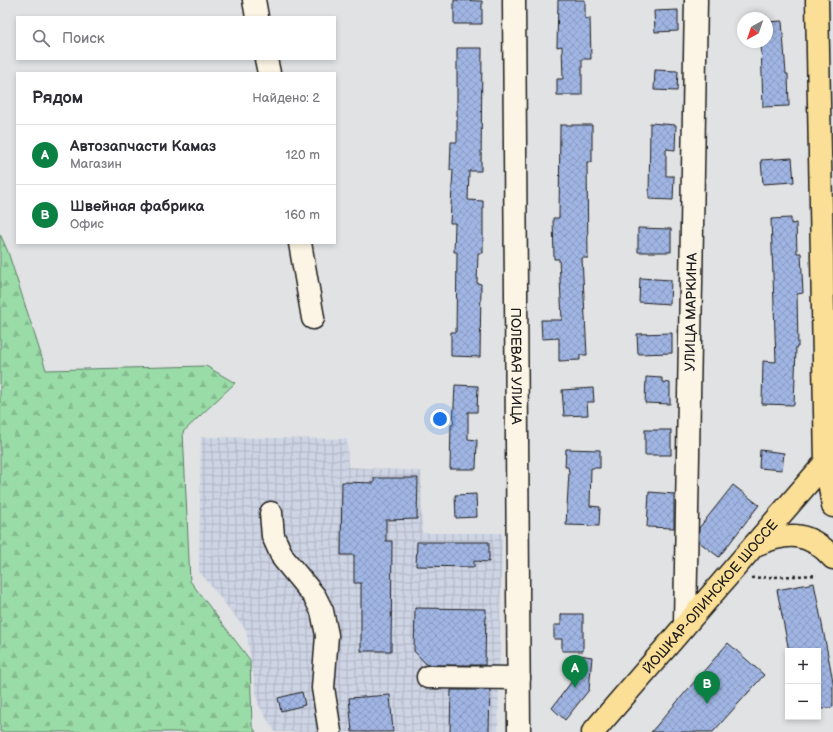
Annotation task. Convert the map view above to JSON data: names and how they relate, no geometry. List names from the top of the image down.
{
  "streets": {
    "main road": ["ЙОШКАР-ОЛИНСКОЕ ШОССЕ"],
    "street": ["УЛИЦА МАРКИНА", "ПОЛЕВАЯ УЛИЦА"]
  },
  "crossings": [
    ["УЛИЦА МАРКИНА", "ЙОШКАР-ОЛИНСКОЕ ШОССЕ"]
  ],
  "north": "bottom left",
  "page": {
    "search": "Поиск",
    "heading": ["Рядом", "Найдено: 2"],
    "list": [
      {
        "mark": "A",
        "name": "Автозапчасти Камаз",
        "note": "Магазин",
        "value": "120 m"
      },
      {
        "mark": "B",
        "name": "Швейная фабрика",
        "note": "Офис",
        "value": "160 m"
      }
    ],
    "map_buttons": ["+", "−"],
    "pins": ["A", "B"]
  }
}
